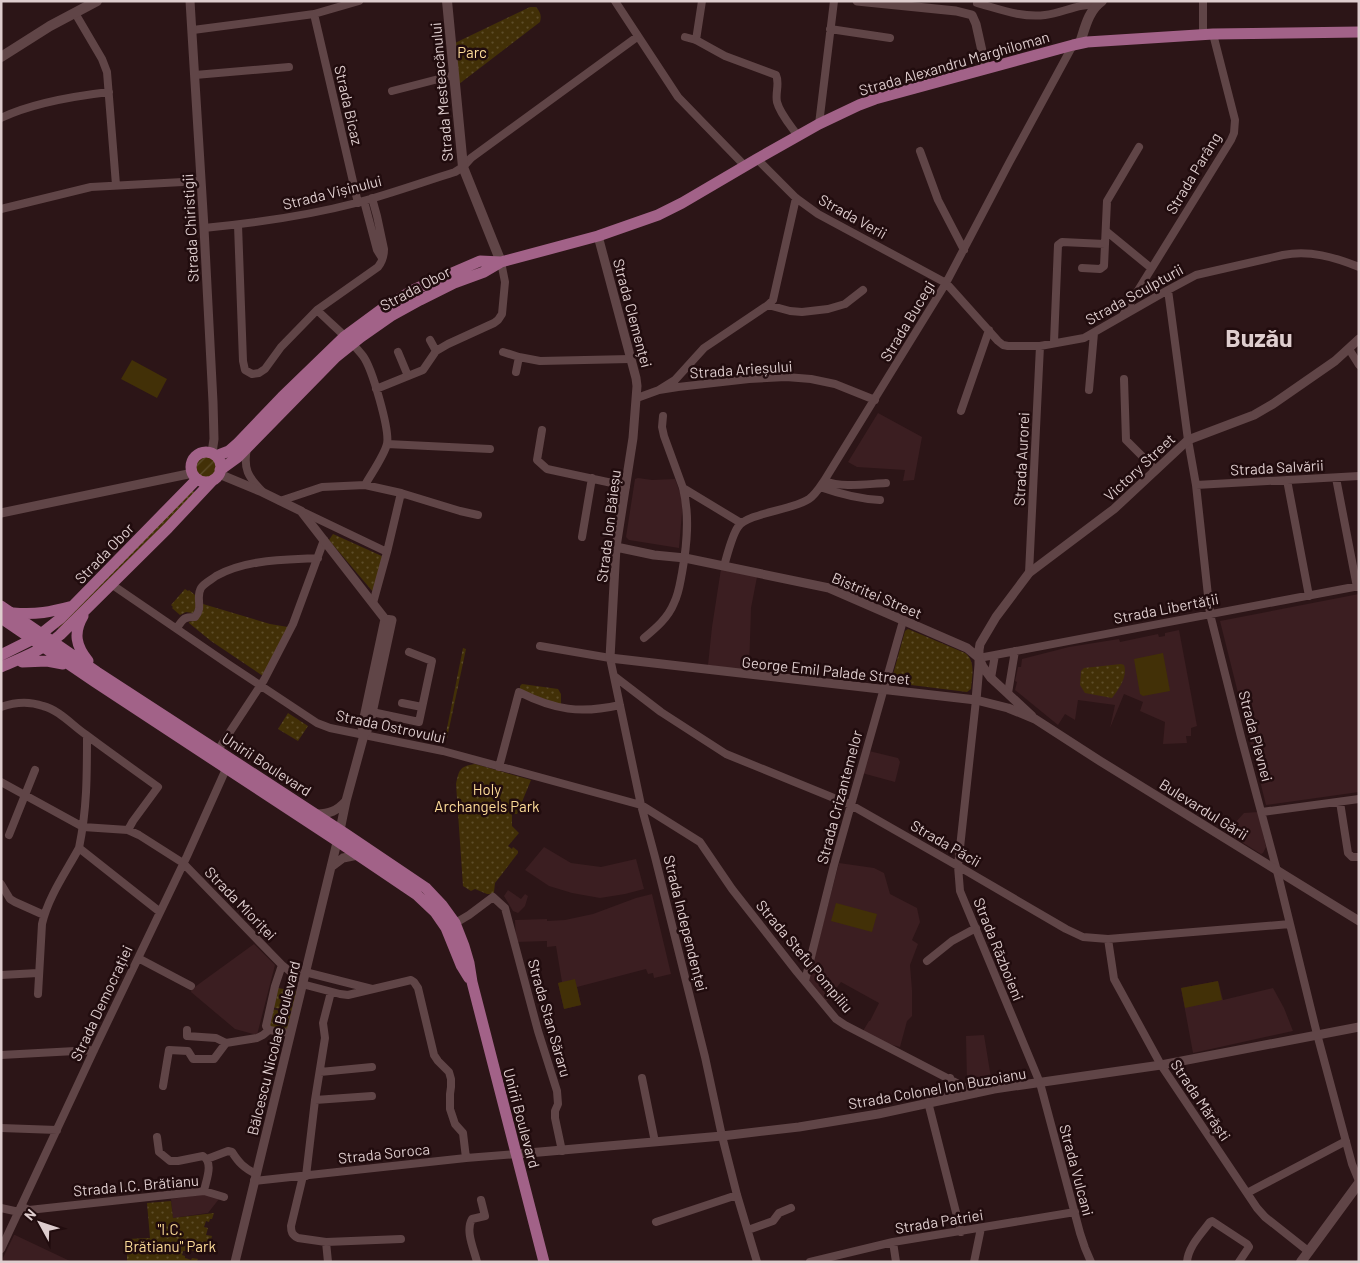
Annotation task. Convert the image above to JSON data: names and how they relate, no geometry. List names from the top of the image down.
{
  "streets": {
    "main road": [
      "Strada Alexandru Marghiloman",
      "Strada Mesteacănului",
      "Strada Obor",
      "Unirii Boulevard"
    ],
    "street": [
      "Strada Bicaz",
      "Strada Parâng",
      "Strada Vișinului",
      "Strada Verii",
      "Strada Chiristigii",
      "Strada Sculpturii",
      "Strada Clemenței",
      "Strada Bucegi",
      "Strada Arieșului",
      "Strada Aurorei",
      "Victory Street",
      "Strada Salvării",
      "Strada Ion Băieșu",
      "Bistritei Street",
      "Strada Libertății",
      "George Emil Palade Street",
      "Strada Ostrovului",
      "Strada Plevnei",
      "Strada Crizantemelor",
      "Bulevardul Gării",
      "Strada Păcii",
      "Strada Mioriței",
      "Strada Independenței",
      "Strada Războieni",
      "Strada Stefu Pompiliu",
      "Strada Democrației",
      "Strada Stan Săraru",
      "Bălcescu Nicolae Boulevard",
      "Strada Colonel Ion Buzoianu",
      "Strada Mărăști",
      "Strada Soroca",
      "Strada Vulcani",
      "Strada I.C. Brătianu",
      "Strada Patriei"
    ]
  },
  "crossings": [
    ["Strada Alexandru Marghiloman", "Strada Mesteacănului"],
    ["Strada Alexandru Marghiloman", "Strada Parâng"],
    ["Strada Alexandru Marghiloman", "Strada Verii"],
    ["Strada Alexandru Marghiloman", "Strada Obor"],
    ["Strada Alexandru Marghiloman", "Strada Clemenței"],
    ["Strada Alexandru Marghiloman", "Strada Bucegi"],
    ["Strada Mesteacănului", "Strada Vișinului"],
    ["Strada Mesteacănului", "Strada Obor"],
    ["Strada Bicaz", "Strada Vișinului"],
    ["Strada Parâng", "Strada Sculpturii"],
    ["Strada Vișinului", "Strada Chiristigii"],
    ["Strada Verii", "Strada Sculpturii"],
    ["Strada Verii", "Strada Bucegi"],
    ["Strada Chiristigii", "Strada Obor"],
    ["Strada Obor", "Strada Ostrovului"],
    ["Strada Obor", "Unirii Boulevard"],
    ["Strada Sculpturii", "Strada Bucegi"],
    ["Strada Sculpturii", "Strada Aurorei"],
    ["Strada Sculpturii", "Strada Plevnei"],
    ["Strada Clemenței", "Strada Arieșului"],
    ["Strada Clemenței", "Strada Ion Băieșu"],
    ["Strada Bucegi", "Strada Arieșului"],
    ["Strada Arieșului", "Strada Ion Băieșu"],
    ["Strada Aurorei", "Victory Street"],
    ["Victory Street", "Bistritei Street"],
    ["Victory Street", "Strada Libertății"],
    ["Victory Street", "George Emil Palade Street"],
    ["Victory Street", "Strada Plevnei"],
    ["Victory Street", "Strada Războieni"],
    ["Strada Salvării", "Strada Plevnei"],
    ["Strada Ion Băieșu", "Bistritei Street"],
    ["Strada Ion Băieșu", "George Emil Palade Street"],
    ["Strada Ion Băieșu", "Strada Independenței"],
    ["Bistritei Street", "Strada Libertății"],
    ["Bistritei Street", "George Emil Palade Street"],
    ["Bistritei Street", "Strada Crizantemelor"],
    ["Bistritei Street", "Bulevardul Gării"],
    ["Strada Libertății", "Strada Plevnei"],
    ["George Emil Palade Street", "Strada Crizantemelor"],
    ["George Emil Palade Street", "Bulevardul Gării"],
    ["George Emil Palade Street", "Strada Independenței"],
    ["George Emil Palade Street", "Strada Războieni"],
    ["Strada Ostrovului", "Strada Independenței"],
    ["Strada Ostrovului", "Strada Stefu Pompiliu"],
    ["Strada Ostrovului", "Bălcescu Nicolae Boulevard"],
    ["Strada Plevnei", "Bulevardul Gării"],
    ["Strada Plevnei", "Strada Păcii"],
    ["Strada Plevnei", "Strada Colonel Ion Buzoianu"],
    ["Unirii Boulevard", "Strada Democrației"],
    ["Unirii Boulevard", "Strada Stan Săraru"],
    ["Unirii Boulevard", "Bălcescu Nicolae Boulevard"],
    ["Unirii Boulevard", "Strada Colonel Ion Buzoianu"],
    ["Unirii Boulevard", "Strada Soroca"],
    ["Strada Crizantemelor", "Strada Păcii"],
    ["Strada Crizantemelor", "Strada Stefu Pompiliu"],
    ["Strada Păcii", "Strada Independenței"],
    ["Strada Păcii", "Strada Războieni"],
    ["Strada Păcii", "Strada Mărăști"],
    ["Strada Mioriței", "Strada Democrației"],
    ["Strada Mioriței", "Bălcescu Nicolae Boulevard"],
    ["Strada Independenței", "Strada Stefu Pompiliu"],
    ["Strada Independenței", "Strada Colonel Ion Buzoianu"],
    ["Strada Războieni", "Strada Colonel Ion Buzoianu"],
    ["Strada Războieni", "Strada Vulcani"],
    ["Strada Stefu Pompiliu", "Strada Colonel Ion Buzoianu"],
    ["Strada Democrației", "Strada I.C. Brătianu"],
    ["Strada Stan Săraru", "Strada Colonel Ion Buzoianu"],
    ["Bălcescu Nicolae Boulevard", "Strada Soroca"],
    ["Strada Colonel Ion Buzoianu", "Strada Mărăști"],
    ["Strada Colonel Ion Buzoianu", "Strada Soroca"],
    ["Strada Colonel Ion Buzoianu", "Strada Vulcani"],
    ["Strada Vulcani", "Strada Patriei"]
  ],
  "districts": ["Buzău"],
  "parks": ["Parc", "Holy Archangels Park", "\"I.C. Brătianu\" Park"],
  "north": "top left"
}
